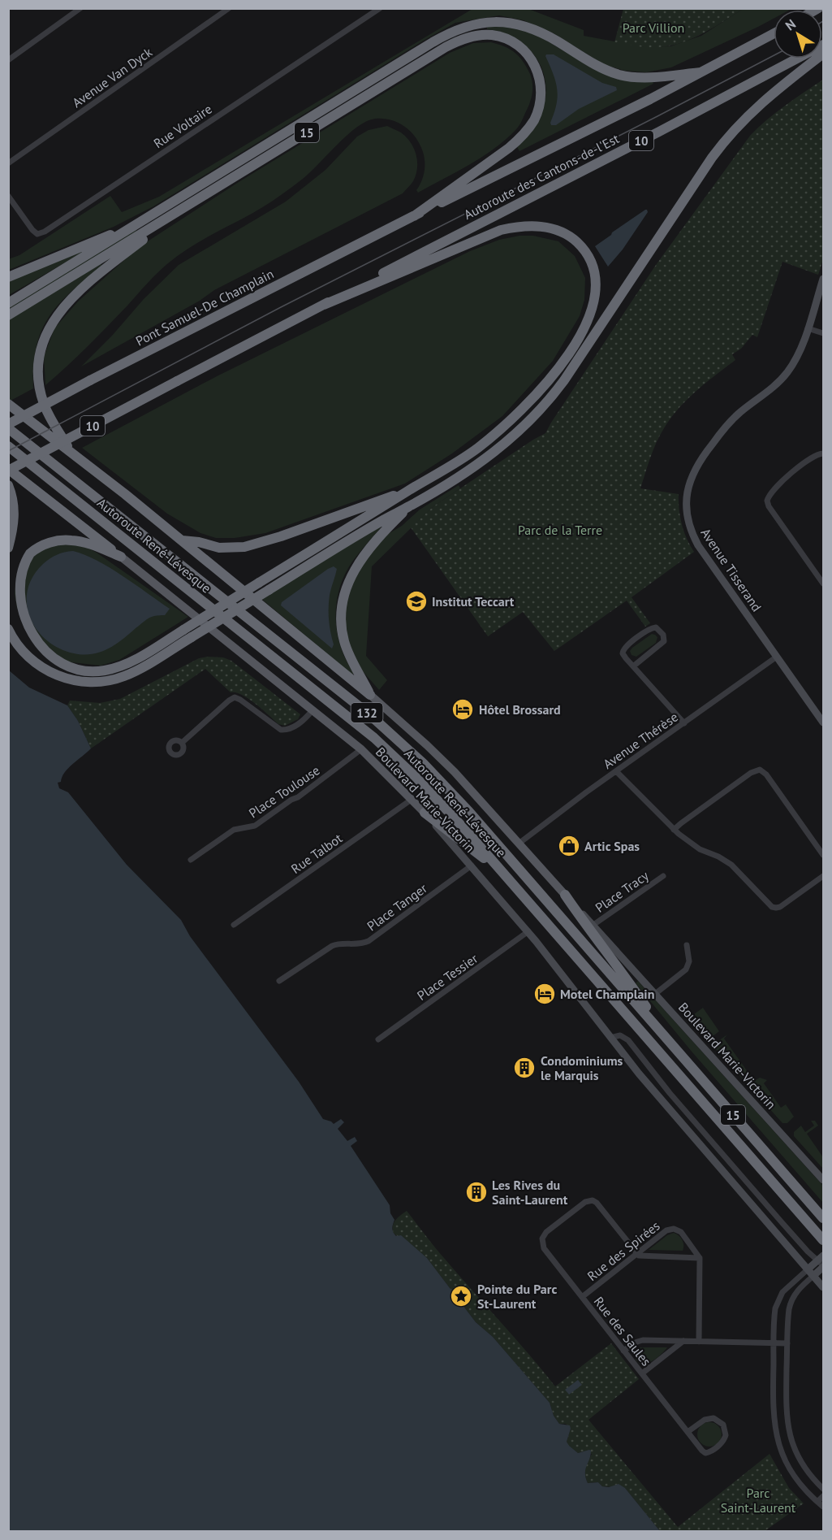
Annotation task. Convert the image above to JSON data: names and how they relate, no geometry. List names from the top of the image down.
{
  "streets": {
    "highway": [
      "15",
      "10",
      "Autoroute des Cantons-de-l'Est",
      "Pont Samuel-De Champlain",
      "Autoroute René-Lévesque",
      "132"
    ],
    "main road": ["Avenue Tisserand", "Boulevard Marie-Victorin"],
    "street": [
      "Avenue Van Dyck",
      "Rue Voltaire",
      "Avenue Thérèse",
      "Place Toulouse",
      "Rue Talbot",
      "Place Tracy",
      "Place Tanger",
      "Place Tessier",
      "Rue des Spirées",
      "Rue des Saules"
    ]
  },
  "crossings": [
    ["15", "Autoroute des Cantons-de-l'Est"],
    ["15", "Pont Samuel-De Champlain"],
    ["10", "Autoroute des Cantons-de-l'Est"],
    ["Autoroute des Cantons-de-l'Est", "Pont Samuel-De Champlain"],
    ["Avenue Tisserand", "Avenue Thérèse"],
    ["Avenue Thérèse", "Boulevard Marie-Victorin"],
    ["Place Toulouse", "Boulevard Marie-Victorin"],
    ["Boulevard Marie-Victorin", "Rue Talbot"],
    ["Boulevard Marie-Victorin", "Place Tracy"],
    ["Boulevard Marie-Victorin", "Place Tanger"],
    ["Boulevard Marie-Victorin", "Place Tessier"],
    ["Rue des Spirées", "Rue des Saules"]
  ],
  "parks": ["Parc Villion", "Parc de la Terre", "Parc Saint-Laurent"],
  "places": {
    "school or university": ["Institut Teccart"],
    "hotel": ["Hôtel Brossard", "Motel Champlain"],
    "shop": ["Artic Spas"],
    "building": ["Condominiums le Marquis", "Les Rives du Saint-Laurent"],
    "place": ["Pointe du Parc St-Laurent"]
  },
  "north": "top left"
}
